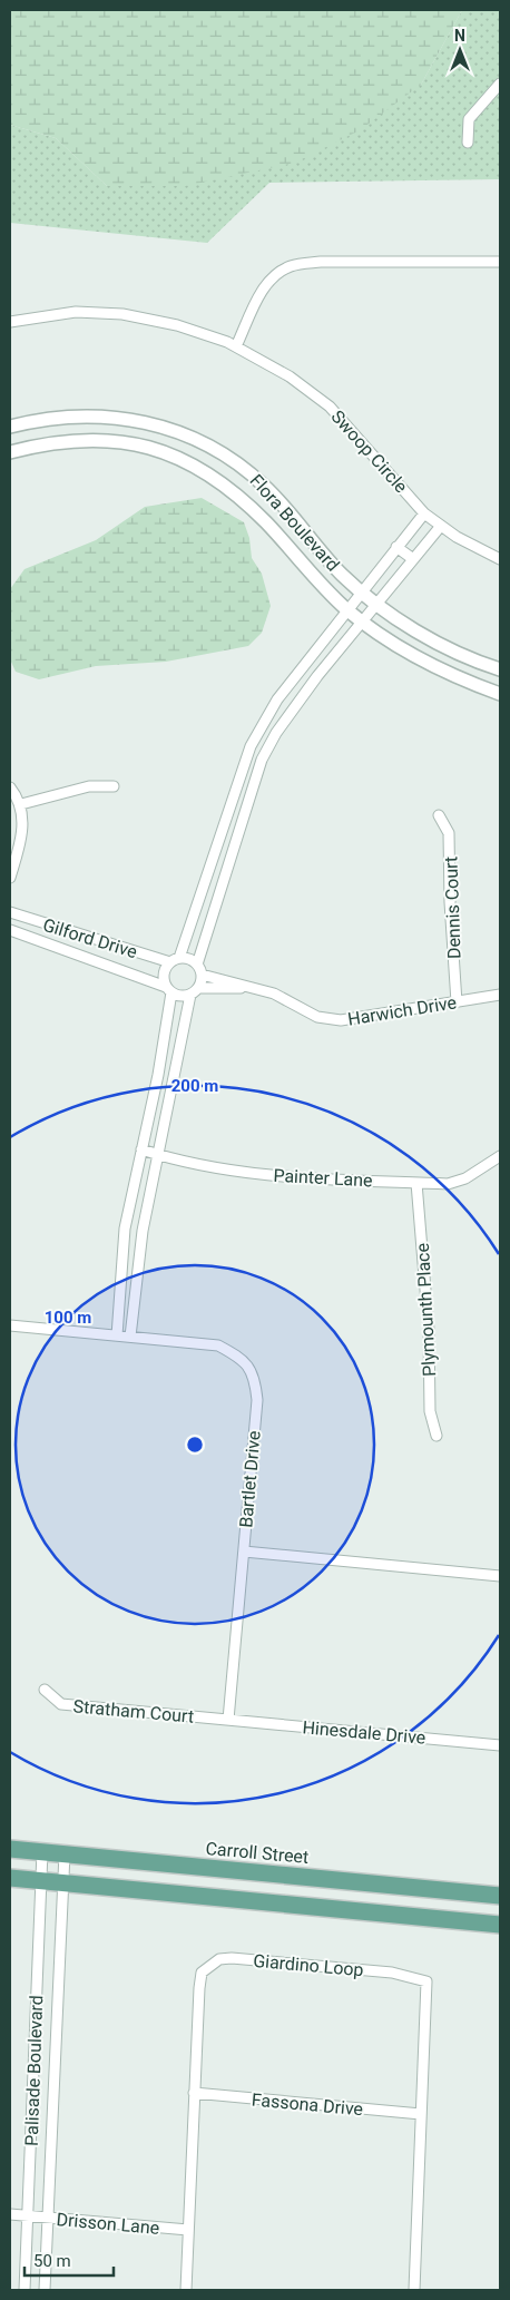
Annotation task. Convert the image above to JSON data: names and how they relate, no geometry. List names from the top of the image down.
{
  "streets": {
    "main road": ["Carroll Street"],
    "street": [
      "Swoop Circle",
      "Flora Boulevard",
      "Dennis Court",
      "Gilford Drive",
      "Harwich Drive",
      "Painter Lane",
      "Plymounth Place",
      "Bartlet Drive",
      "Stratham Court",
      "Hinesdale Drive",
      "Giardino Loop",
      "Palisade Boulevard",
      "Fassona Drive",
      "Drisson Lane"
    ]
  },
  "crossings": [
    ["Dennis Court", "Harwich Drive"],
    ["Gilford Drive", "Harwich Drive"],
    ["Painter Lane", "Plymounth Place"],
    ["Bartlet Drive", "Stratham Court"],
    ["Bartlet Drive", "Hinesdale Drive"],
    ["Stratham Court", "Hinesdale Drive"],
    ["Carroll Street", "Palisade Boulevard"],
    ["Giardino Loop", "Fassona Drive"],
    ["Giardino Loop", "Drisson Lane"],
    ["Palisade Boulevard", "Drisson Lane"]
  ],
  "scale_bar": "50 m",
  "north": "top",
  "rings": ["200 m", "100 m"]
}
